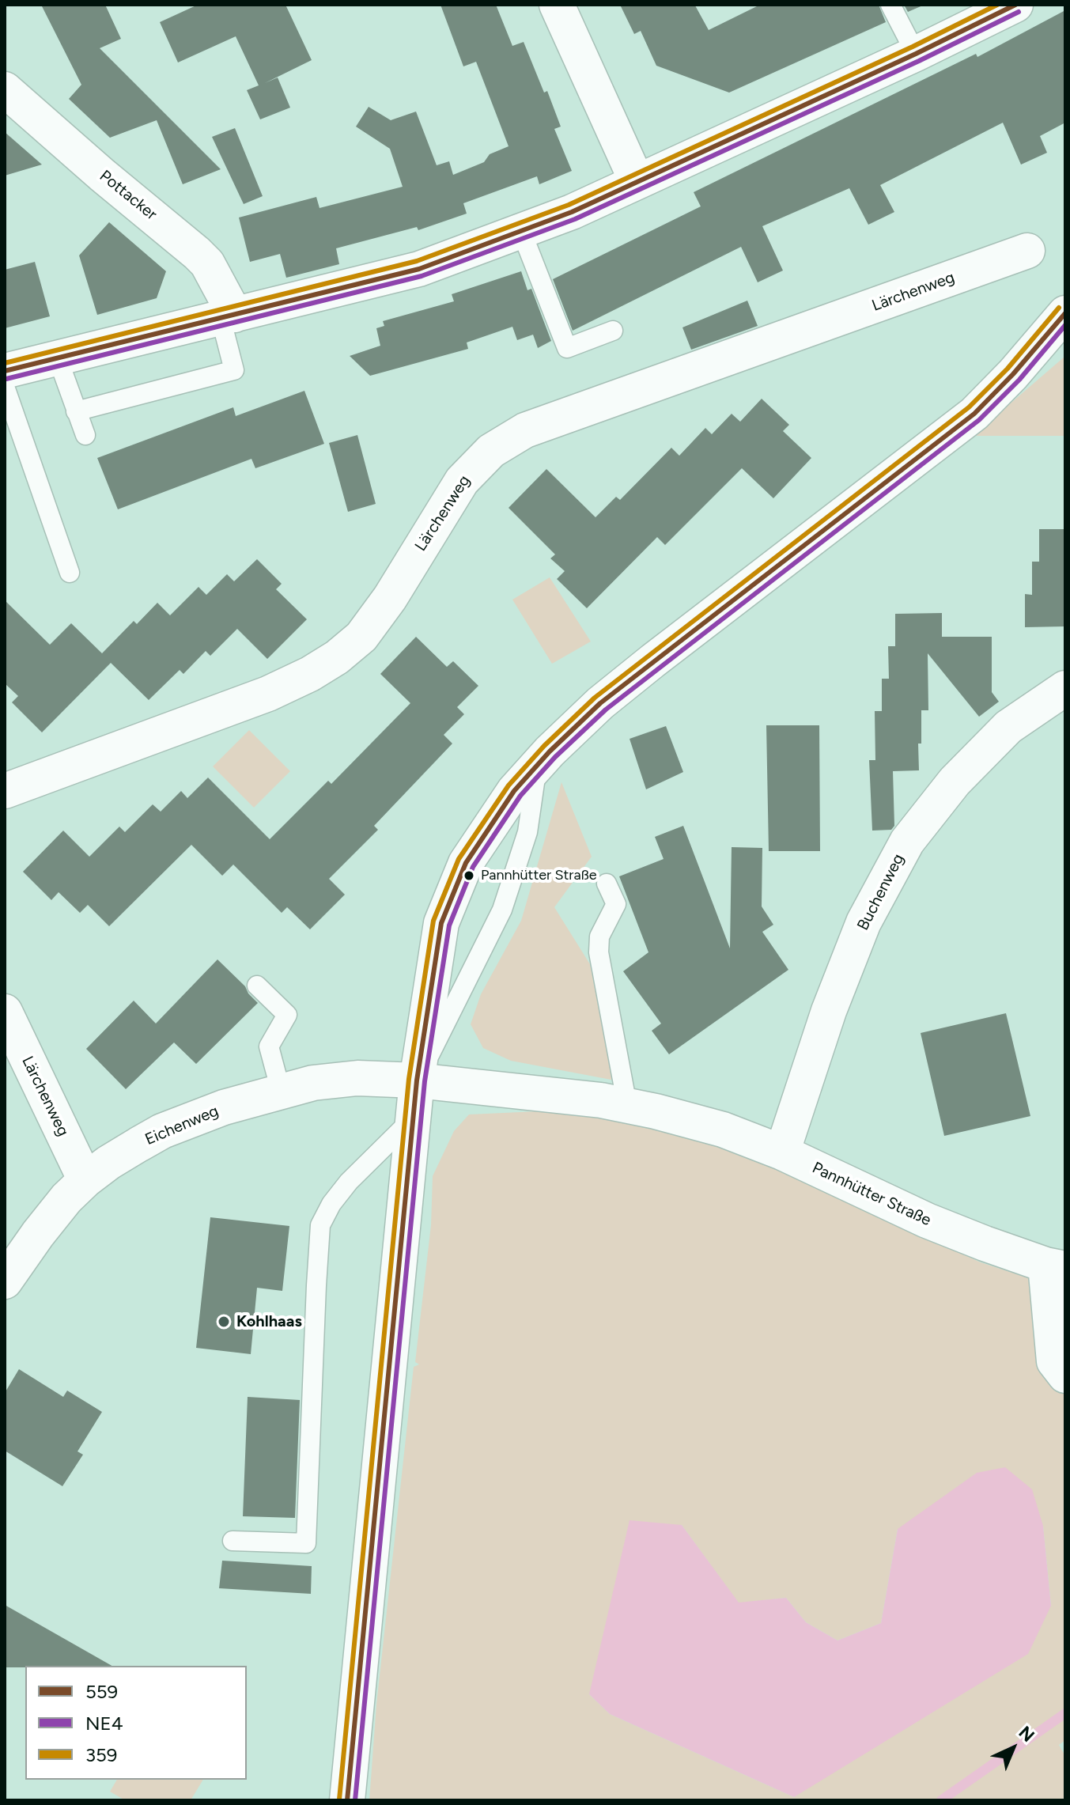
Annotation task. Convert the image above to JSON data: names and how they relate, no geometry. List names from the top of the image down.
{
  "streets": {
    "street": [
      "Pottacker",
      "Lärchenweg",
      "Buchenweg",
      "Eichenweg",
      "Pannhütter Straße"
    ]
  },
  "crossings": [
    ["Lärchenweg", "Eichenweg"],
    ["Buchenweg", "Pannhütter Straße"],
    ["Eichenweg", "Pannhütter Straße"]
  ],
  "places": ["Pannhütter Straße", "Kohlhaas"],
  "lines": ["transit line 559", "transit line 359", "transit line NE4"],
  "legend": ["559", "NE4", "359"],
  "north": "top right"
}
